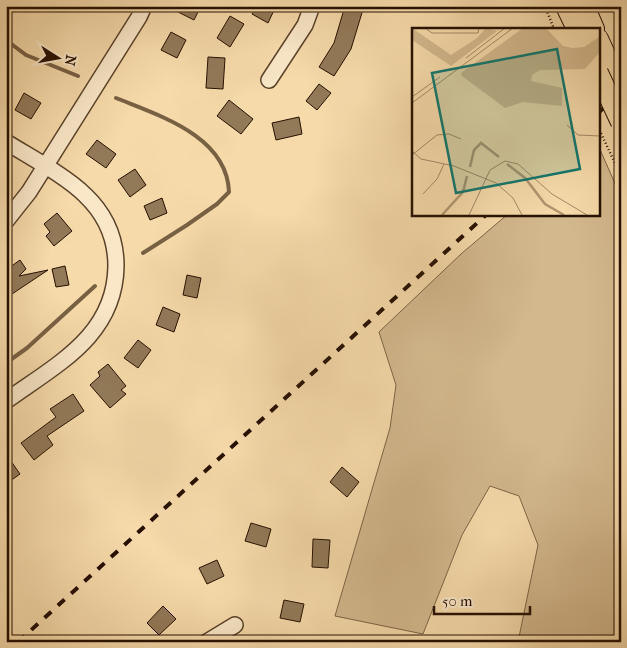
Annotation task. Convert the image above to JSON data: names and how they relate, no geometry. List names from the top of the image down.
{
  "scale_bar": "50 m",
  "north": "right"
}
